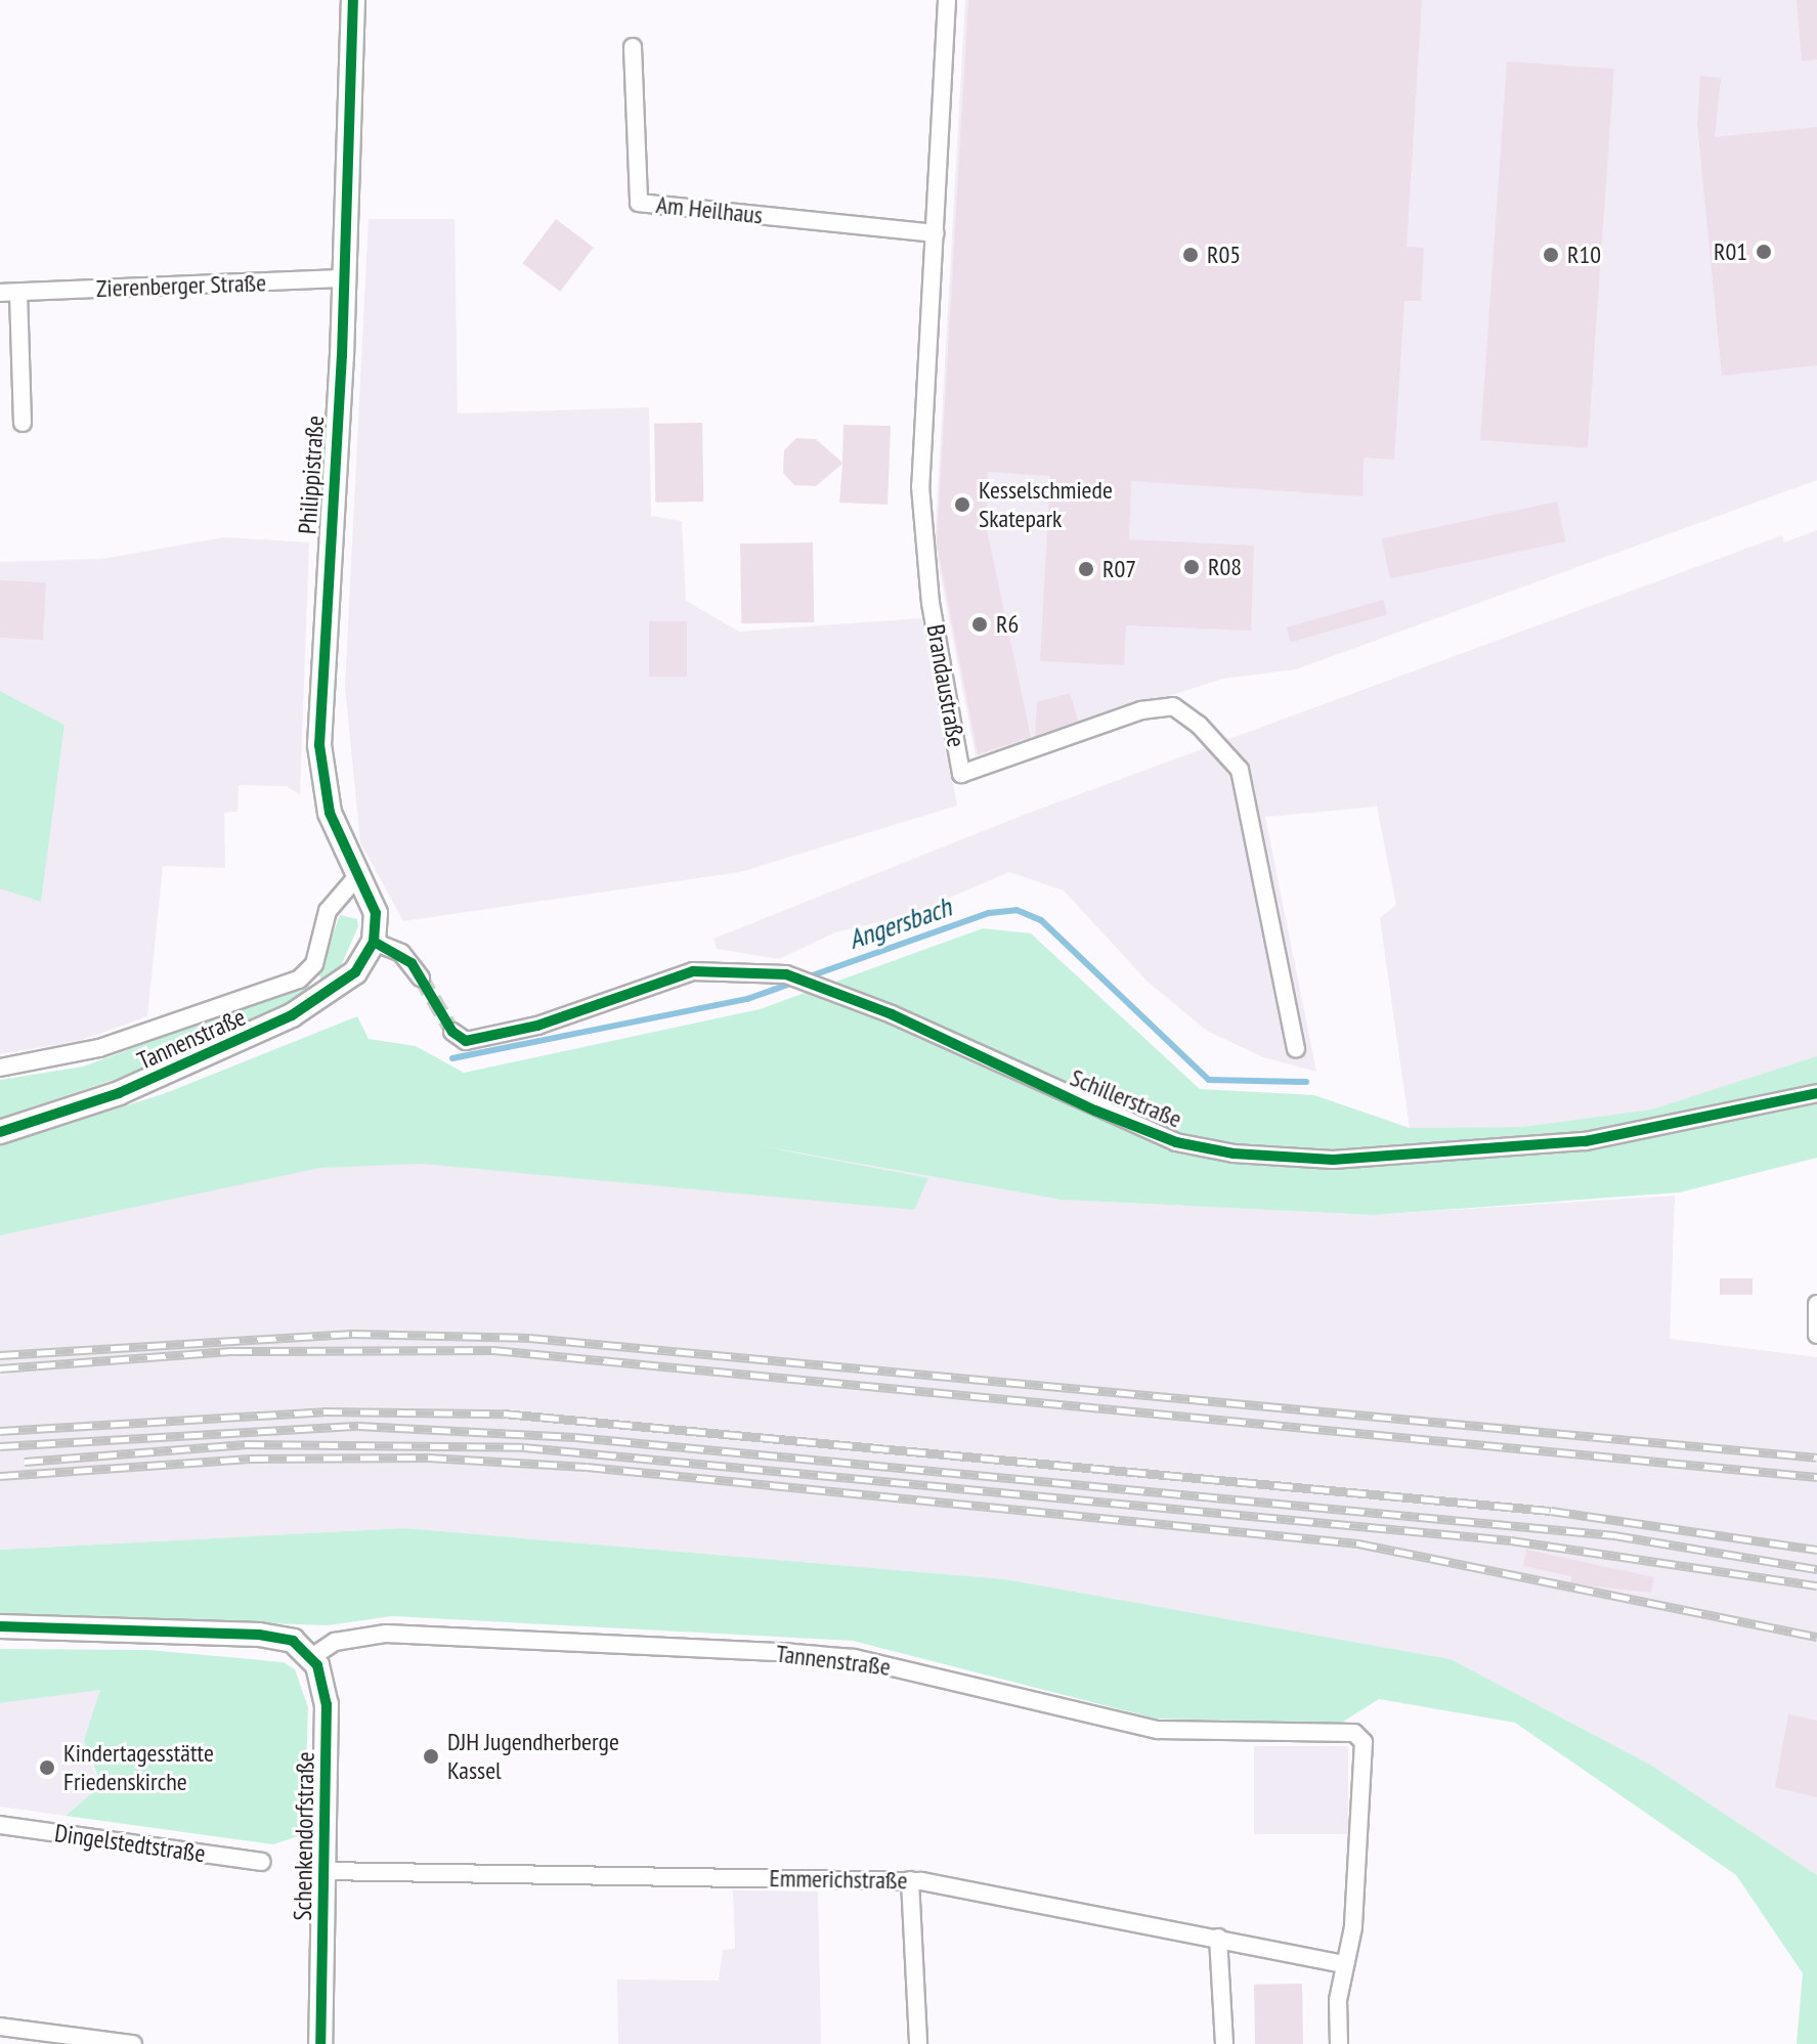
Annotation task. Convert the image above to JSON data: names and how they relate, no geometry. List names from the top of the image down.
{
  "streets": {
    "street": [
      "Am Heilhaus",
      "Zierenberger Straße",
      "Philippistraße",
      "Brandaustraße",
      "Tannenstraße",
      "Schillerstraße",
      "Schenkendorfstraße",
      "Dingelstedtstraße",
      "Emmerichstraße"
    ]
  },
  "crossings": [
    ["Am Heilhaus", "Brandaustraße"],
    ["Zierenberger Straße", "Philippistraße"],
    ["Philippistraße", "Tannenstraße"],
    ["Tannenstraße", "Schenkendorfstraße"],
    ["Tannenstraße", "Emmerichstraße"],
    ["Schenkendorfstraße", "Emmerichstraße"]
  ],
  "water": ["Angersbach"],
  "places": [
    "R01",
    "R05",
    "R10",
    "Kesselschmiede Skatepark",
    "R08",
    "R07",
    "R6",
    "DJH Jugendherberge Kassel",
    "Kindertagesstätte Friedenskirche"
  ]
}
